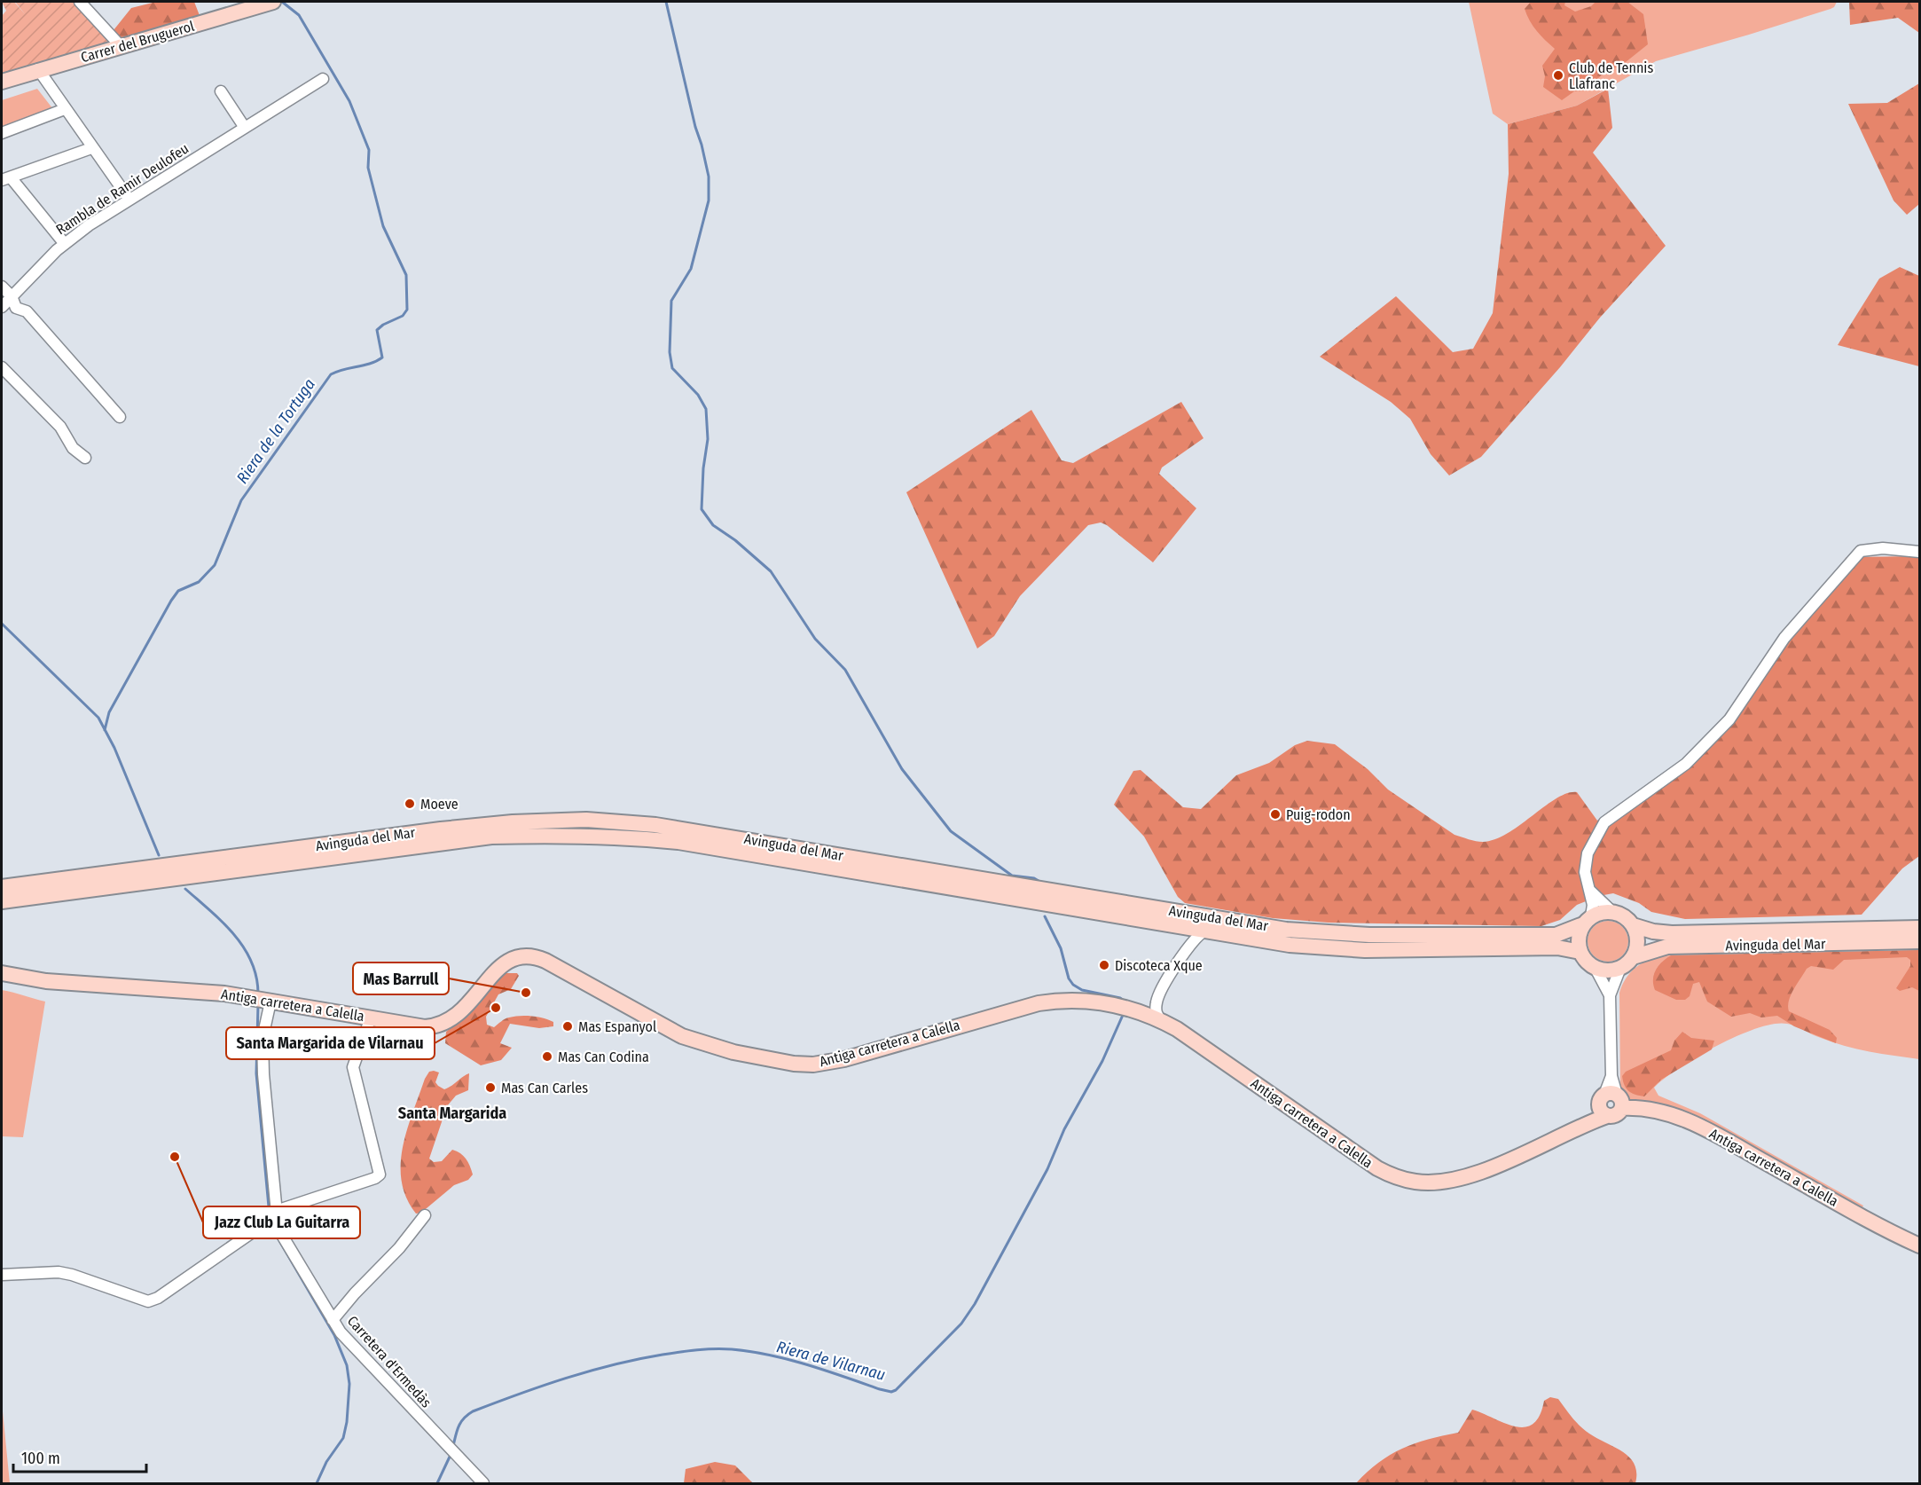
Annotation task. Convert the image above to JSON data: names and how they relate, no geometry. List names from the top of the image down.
{
  "streets": {
    "main road": ["Carrer del Bruguerol", "Avinguda del Mar", "Antiga carretera a Calella"],
    "street": ["Rambla de Ramir Deulofeu", "Carretera d'Ermedàs"]
  },
  "crossings": [
    ["Antiga carretera a Calella", "Carretera d'Ermedàs"]
  ],
  "districts": ["Santa Margarida"],
  "water": ["Riera de la Tortuga", "Riera de Vilarnau"],
  "places": [
    "Club de Tennis Llafranc",
    "Moeve",
    "Puig-rodon",
    "Discoteca Xque",
    "Mas Barrull",
    "Santa Margarida de Vilarnau",
    "Mas Espanyol",
    "Mas Can Codina",
    "Mas Can Carles",
    "Jazz Club La Guitarra"
  ],
  "scale_bar": "100 m"
}
